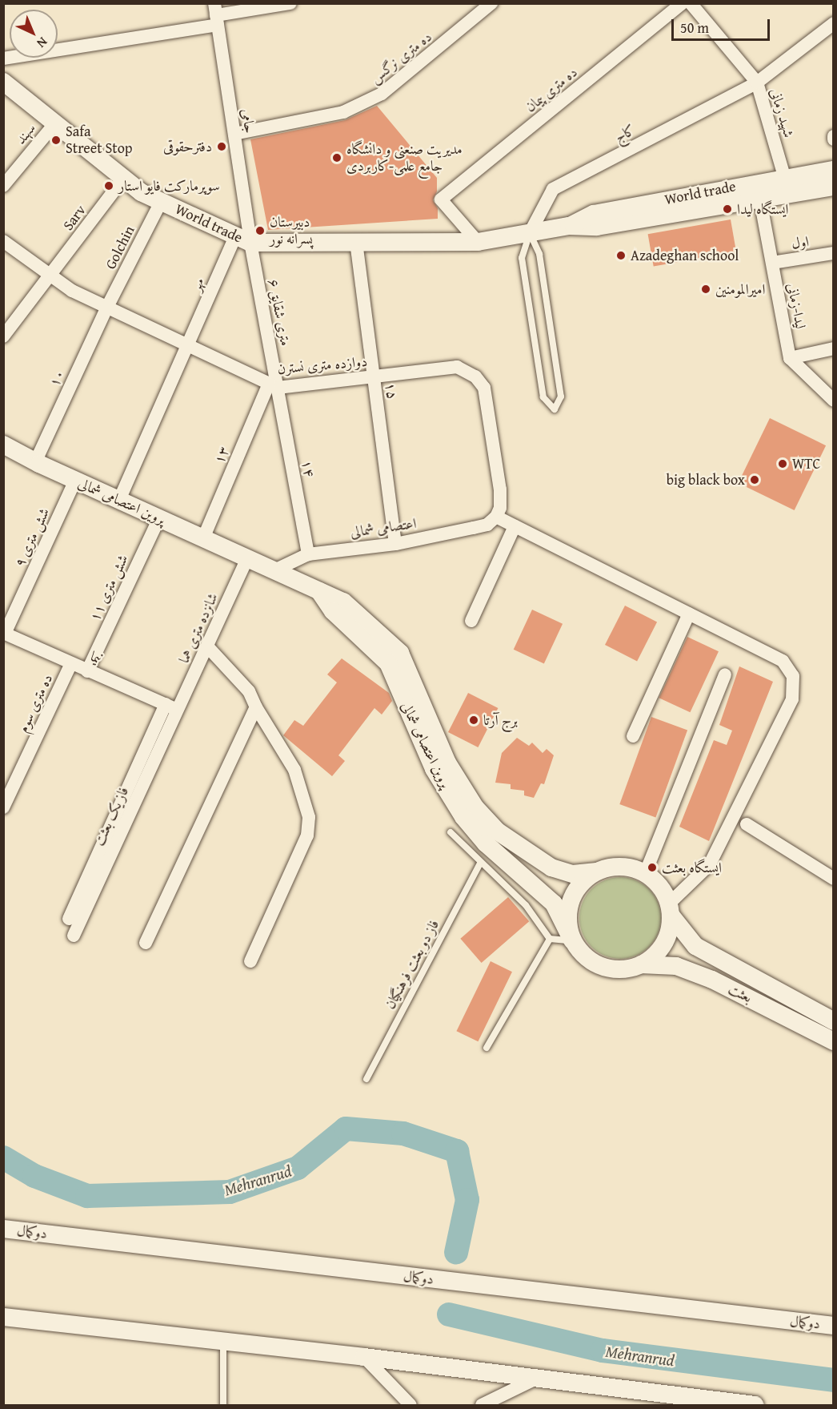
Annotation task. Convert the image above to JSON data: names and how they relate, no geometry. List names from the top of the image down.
{
  "streets": {
    "main road": [
      "World trade",
      "پروین اعتصامی شمالی",
      "بعثت",
      "دوکمال"
    ],
    "street": [
      "ده متری نرگس",
      "ده متری پیمان",
      "شهید زمانی",
      "جامی",
      "سهند",
      "کاج",
      "Sarv",
      "اول",
      "Golchin",
      "مهر",
      "لیدا-زمانی",
      "۶ متری شقایق",
      "دوازده متری نسترن",
      "۱۰",
      "۱۵",
      "۱۳",
      "۱۴",
      "اعتصامی شمالی",
      "۹ شش متری",
      "۱۱ شش متری",
      "شانزده متری هما",
      "نیما",
      "ده متری سوم",
      "فاز یک بعثت"
    ],
    "lane": ["فاز دو بعثت فرهنگیان"]
  },
  "crossings": [
    ["ده متری نرگس", "جامی"],
    ["ده متری پیمان", "World trade"],
    ["شهید زمانی", "کاج"],
    ["شهید زمانی", "World trade"],
    ["جامی", "World trade"],
    ["جامی", "مهر"],
    ["جامی", "۶ متری شقایق"],
    ["سهند", "World trade"],
    ["کاج", "World trade"],
    ["World trade", "Sarv"],
    ["World trade", "Golchin"],
    ["World trade", "مهر"],
    ["World trade", "لیدا-زمانی"],
    ["World trade", "۶ متری شقایق"],
    ["World trade", "۱۵"],
    ["Sarv", "دوازده متری نسترن"],
    ["اول", "لیدا-زمانی"],
    ["Golchin", "دوازده متری نسترن"],
    ["Golchin", "۱۰"],
    ["مهر", "۶ متری شقایق"],
    ["مهر", "دوازده متری نسترن"],
    ["مهر", "پروین اعتصامی شمالی"],
    ["۶ متری شقایق", "دوازده متری نسترن"],
    ["۶ متری شقایق", "۱۳"],
    ["۶ متری شقایق", "۱۴"],
    ["دوازده متری نسترن", "۱۰"],
    ["دوازده متری نسترن", "۱۵"],
    ["دوازده متری نسترن", "۱۳"],
    ["دوازده متری نسترن", "۱۴"],
    ["دوازده متری نسترن", "اعتصامی شمالی"],
    ["۱۰", "پروین اعتصامی شمالی"],
    ["۱۵", "اعتصامی شمالی"],
    ["۱۳", "۱۴"],
    ["۱۳", "پروین اعتصامی شمالی"],
    ["۱۴", "اعتصامی شمالی"],
    ["پروین اعتصامی شمالی", "اعتصامی شمالی"],
    ["پروین اعتصامی شمالی", "۹ شش متری"],
    ["پروین اعتصامی شمالی", "۱۱ شش متری"],
    ["پروین اعتصامی شمالی", "شانزده متری هما"],
    ["پروین اعتصامی شمالی", "بعثت"],
    ["۹ شش متری", "نیما"],
    ["۱۱ شش متری", "نیما"],
    ["شانزده متری هما", "نیما"],
    ["شانزده متری هما", "فاز یک بعثت"],
    ["نیما", "ده متری سوم"],
    ["نیما", "فاز یک بعثت"]
  ],
  "water": ["Mehranrud"],
  "places": [
    "Safa Street Stop",
    "دفترحقوقی",
    "مدیریت صنعنی و دانشگاه جامع علمی-کاربردی",
    "سوپرمارکت فایو استار",
    "ایستگاه لیدا",
    "دبیرستان پسرانه نور",
    "Azadeghan school",
    "امیرالمومنین",
    "WTC",
    "big black box",
    "برج آرتا",
    "ایستگاه بعثت"
  ],
  "scale_bar": "50 m",
  "north": "bottom right"
}
